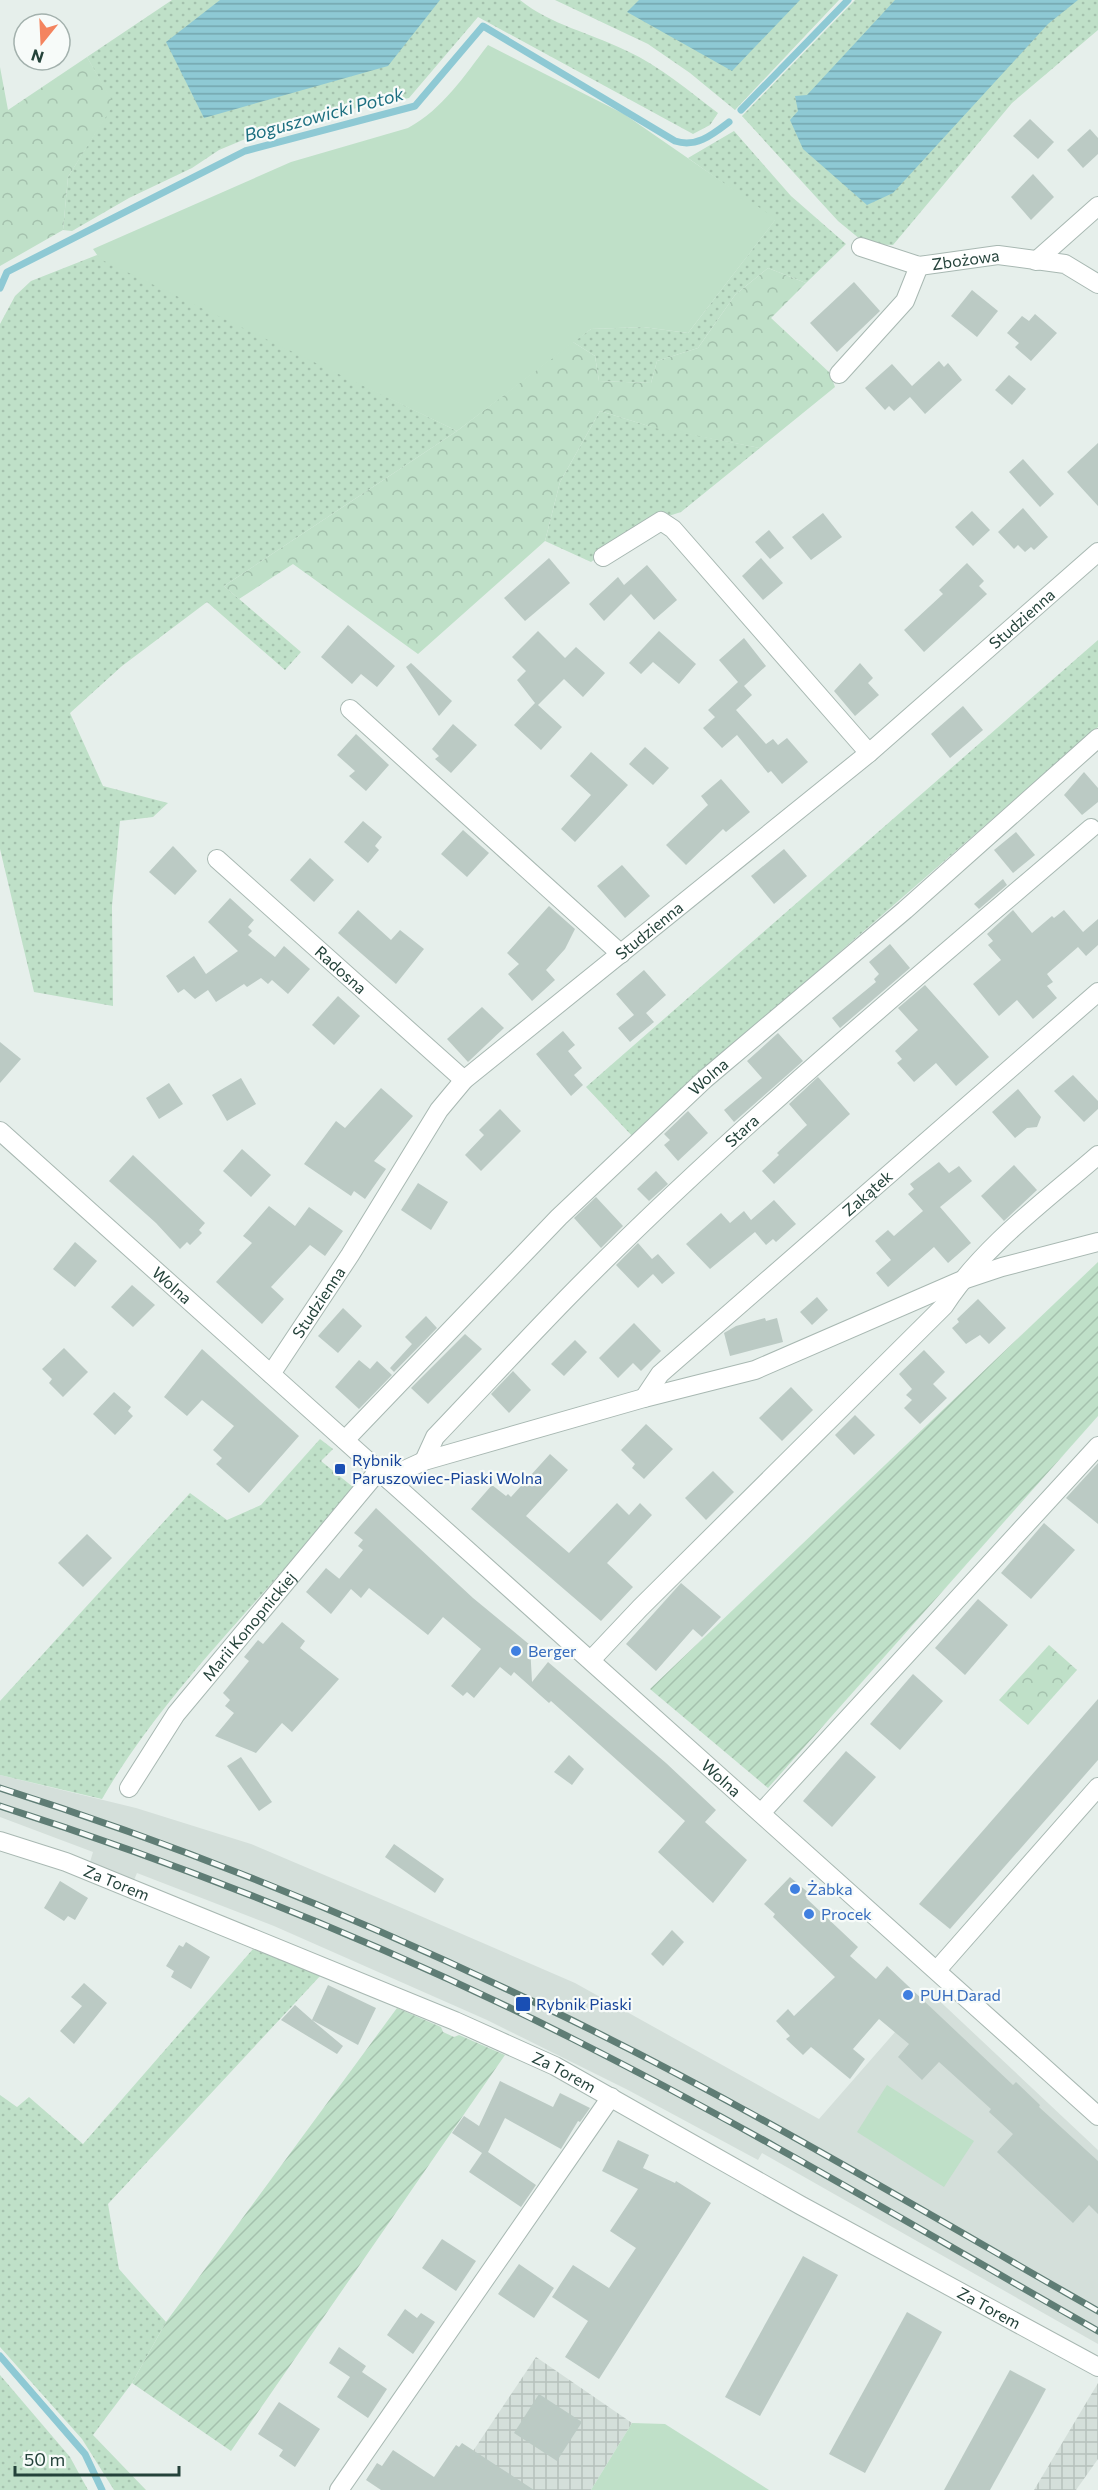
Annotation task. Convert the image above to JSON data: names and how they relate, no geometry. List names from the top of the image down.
{
  "streets": {
    "street": [
      "Zbożowa",
      "Studzienna",
      "Radosna",
      "Wolna",
      "Stara",
      "Zakątek",
      "Marii Konopnickiej",
      "Za Torem"
    ]
  },
  "crossings": [
    ["Studzienna", "Radosna"],
    ["Studzienna", "Wolna"],
    ["Wolna", "Marii Konopnickiej"]
  ],
  "water": ["Boguszowicki Potok"],
  "places": {
    "transit": ["Rybnik Paruszowiec-Piaski Wolna", "Rybnik Piaski"],
    "other": [
      "Berger",
      "Żabka",
      "Procek",
      "PUH Darad"
    ]
  },
  "scale_bar": "50 m",
  "north": "bottom"
}
